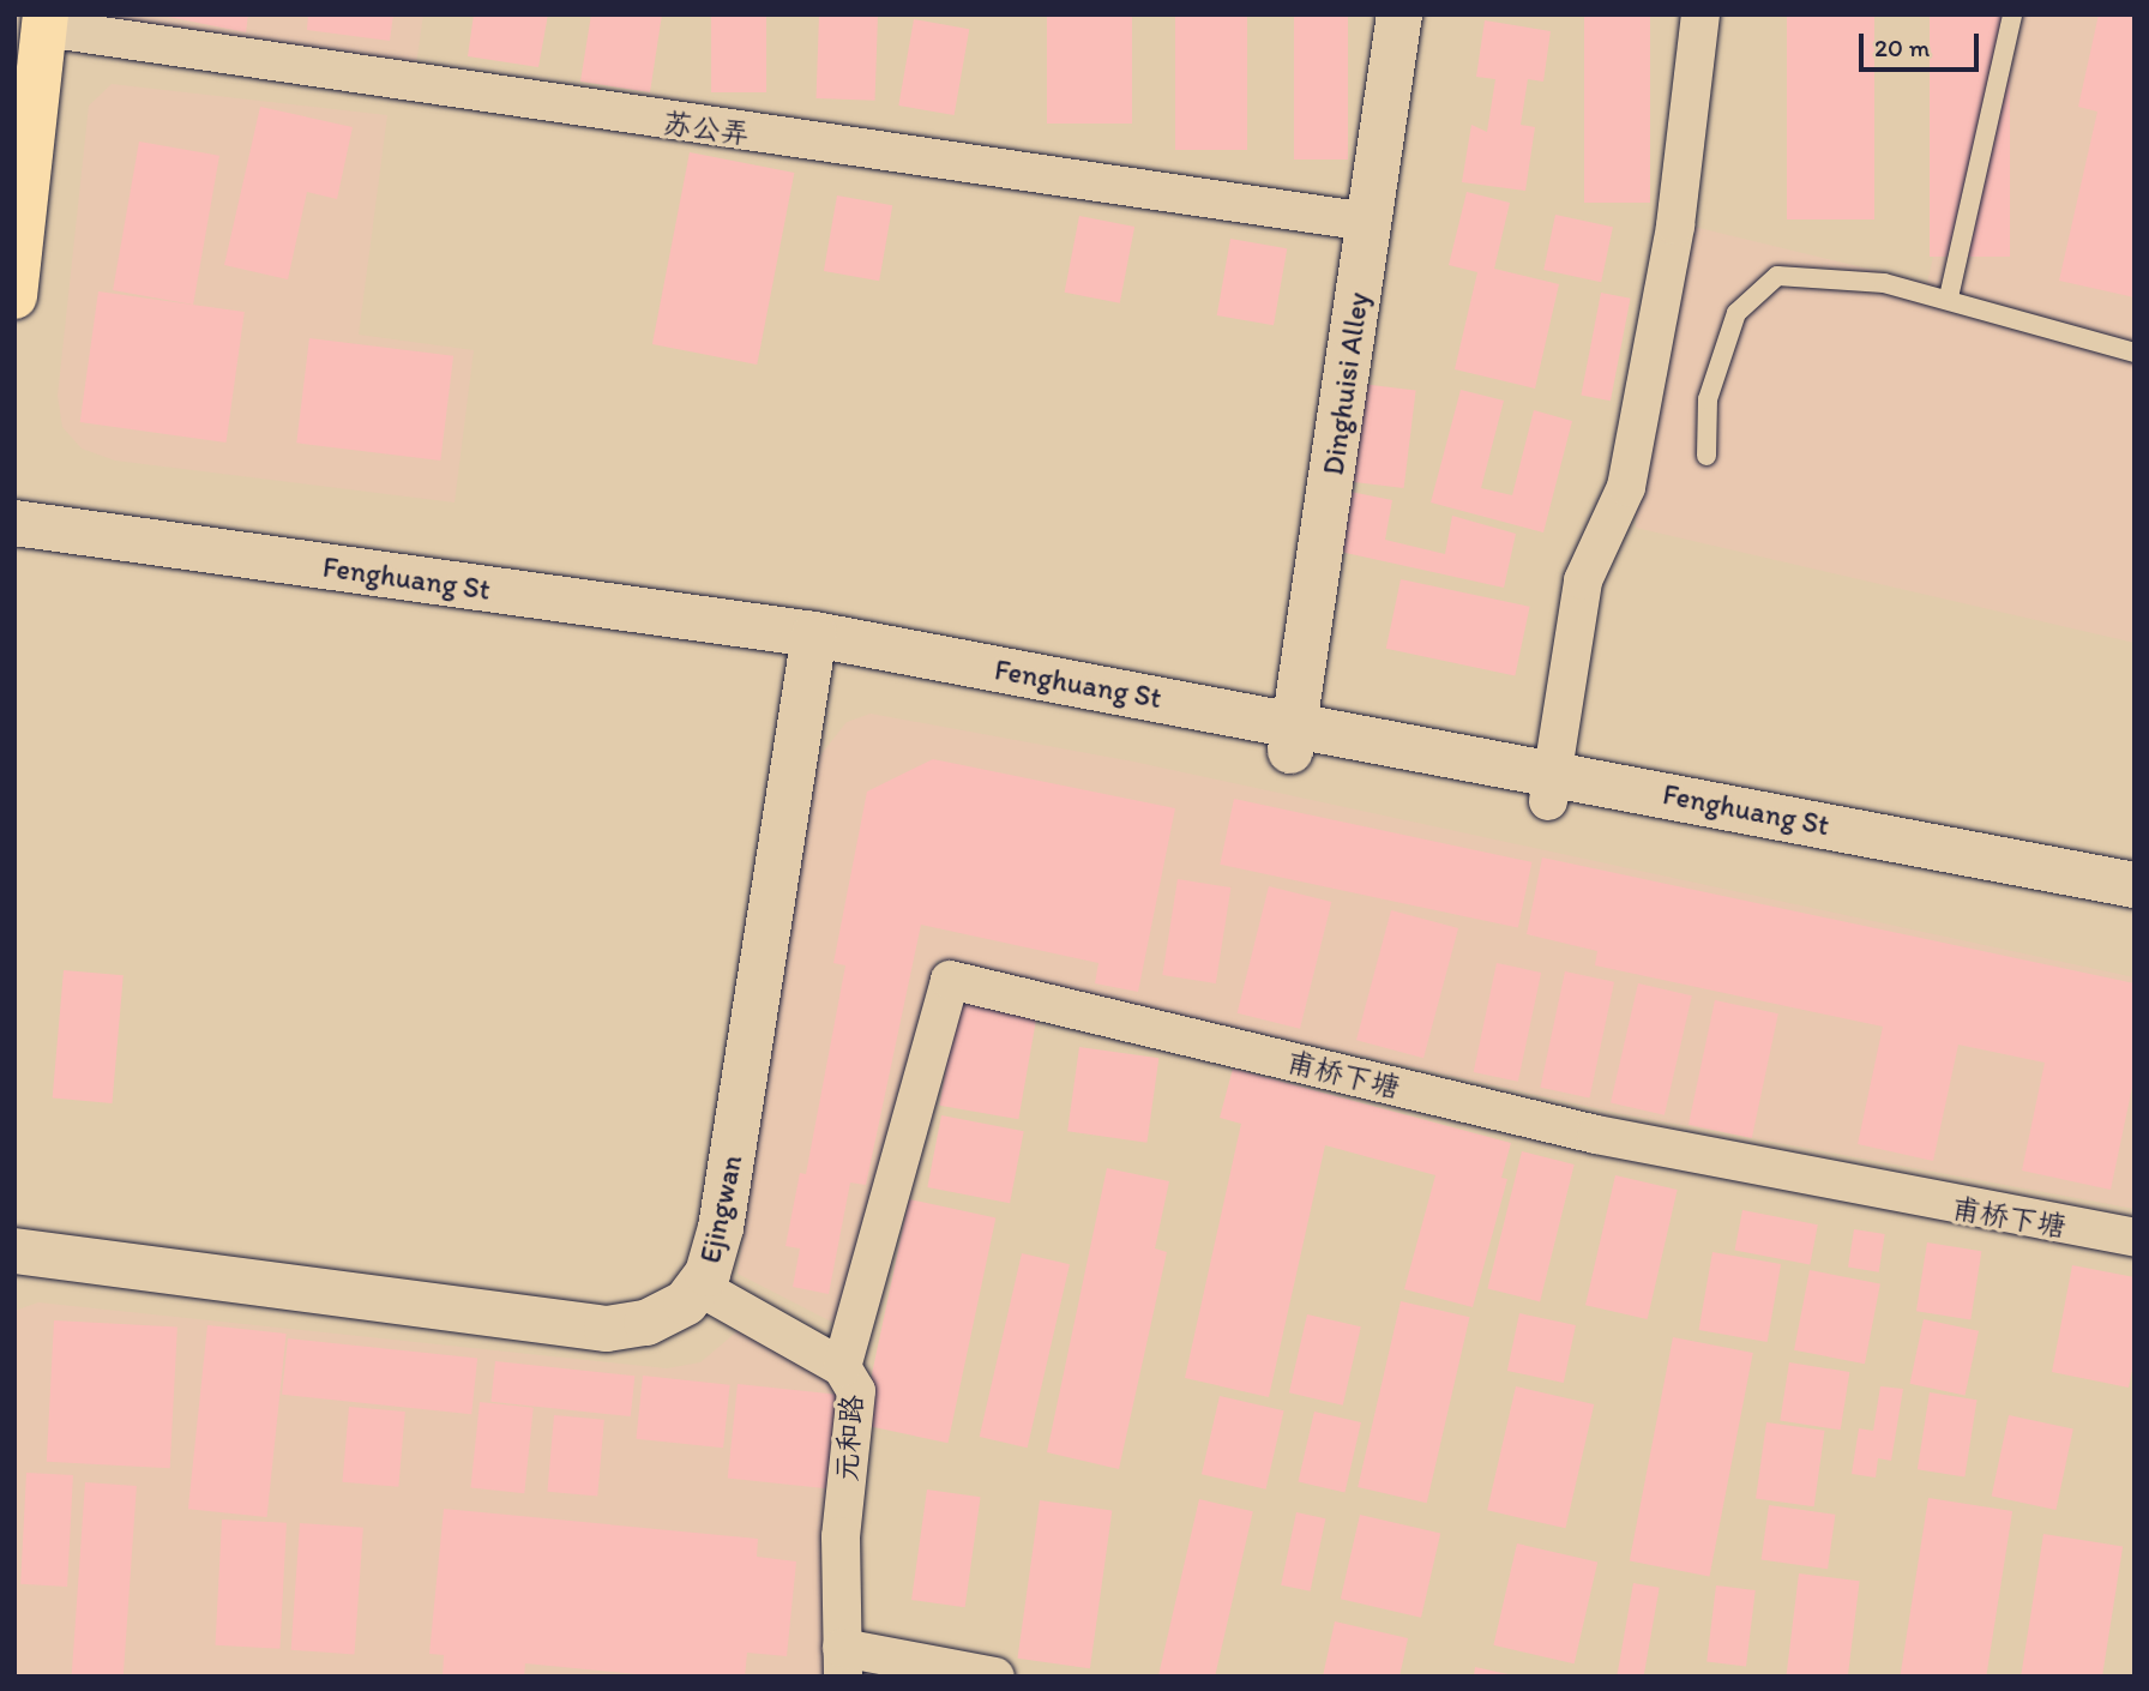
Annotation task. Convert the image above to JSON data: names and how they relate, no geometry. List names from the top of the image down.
{
  "streets": {
    "main road": ["Dinghuisi Alley", "Fenghuang St", "Ejingwan"],
    "street": ["苏公弄", "甫桥下塘", "元和路"]
  },
  "crossings": [
    ["苏公弄", "Dinghuisi Alley"],
    ["Dinghuisi Alley", "Fenghuang St"],
    ["Fenghuang St", "Ejingwan"],
    ["甫桥下塘", "元和路"],
    ["Ejingwan", "元和路"]
  ],
  "scale_bar": "20 m"
}
